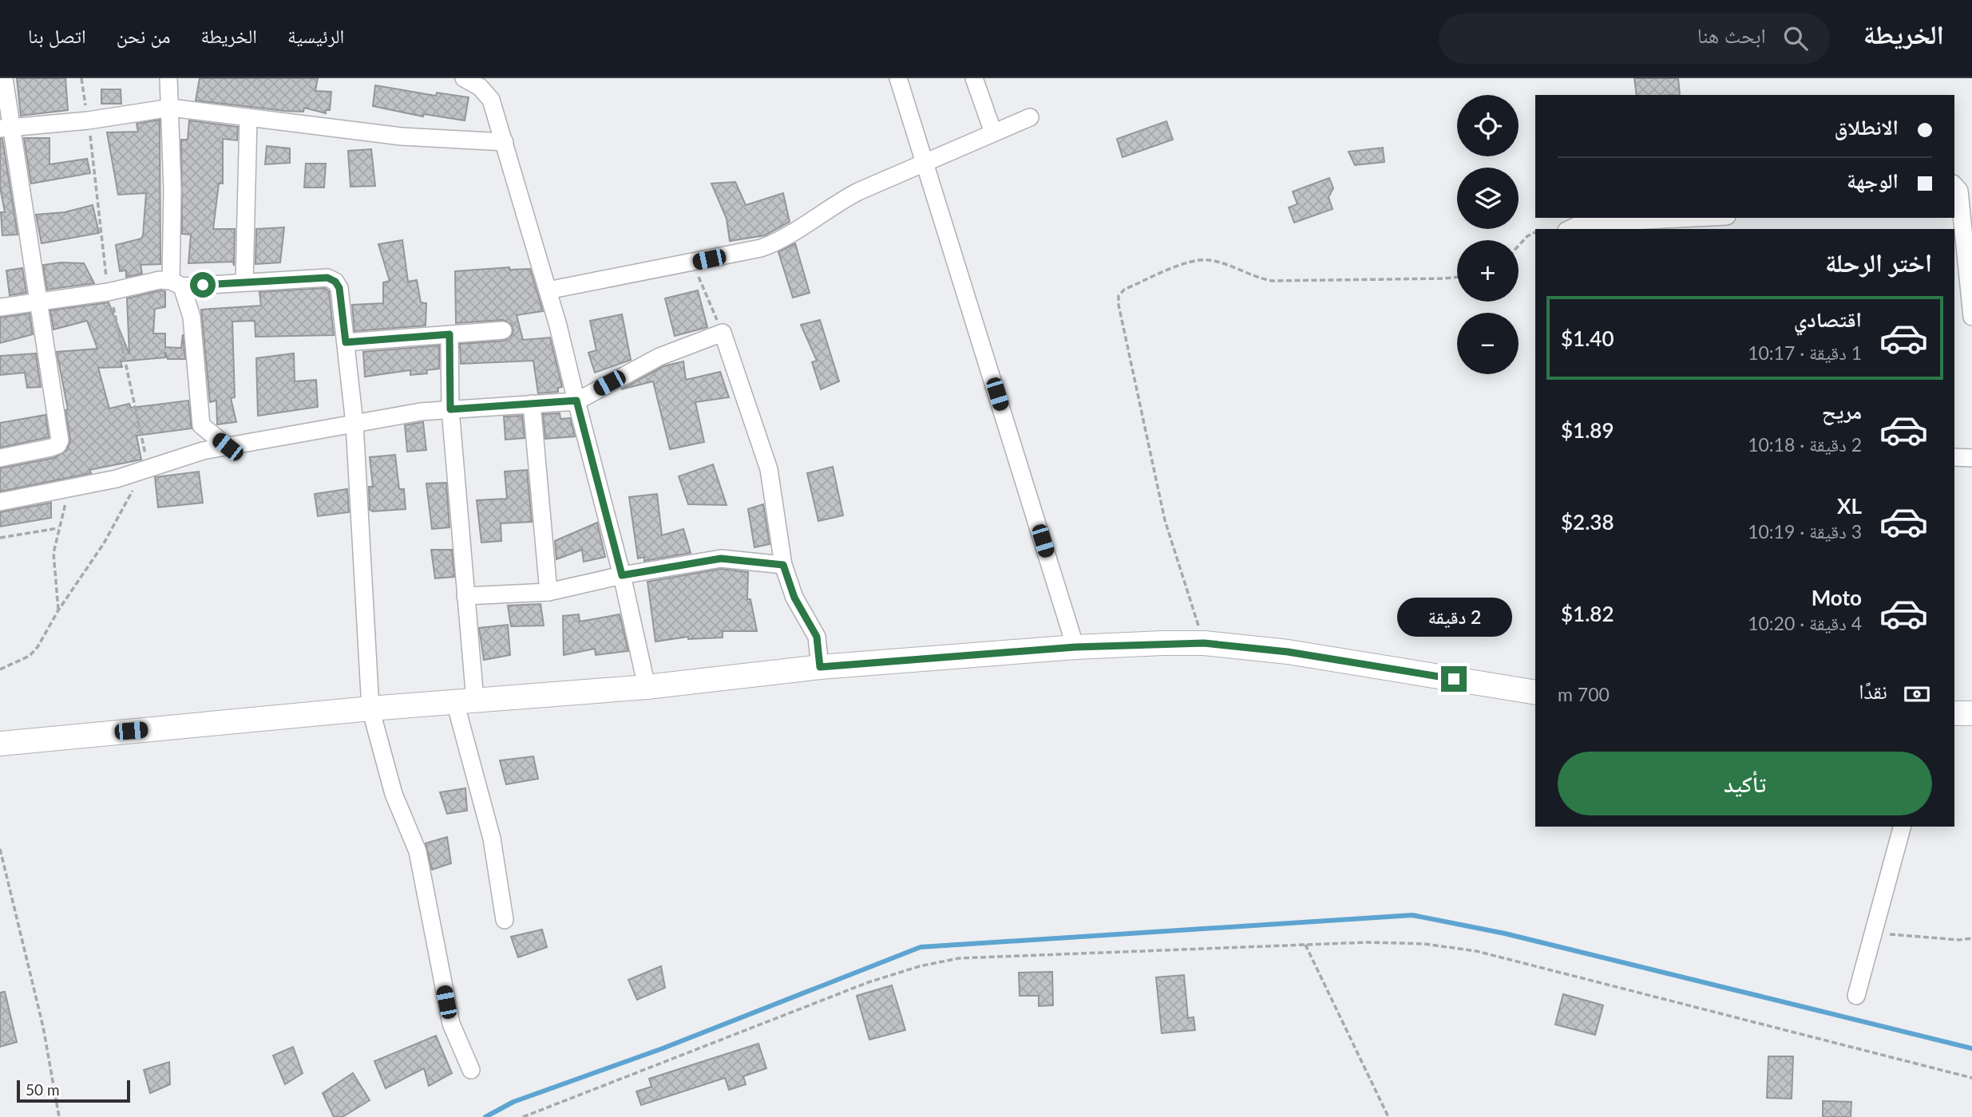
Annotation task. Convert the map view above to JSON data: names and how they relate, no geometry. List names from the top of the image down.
{
  "scale_bar": "50 m",
  "page": {
    "header": "الخريطة",
    "search": "ابحث هنا",
    "nav": [
      "الرئيسية",
      "الخريطة",
      "من نحن",
      "اتصل بنا"
    ],
    "map_buttons": ["+", "−"],
    "banner": ["الانطلاق", "الوجهة"],
    "heading": "اختر الرحلة",
    "list": [
      {
        "name": "اقتصادي",
        "note": "1 دقيقة · 10:17",
        "value": "$1.40"
      },
      {
        "name": "مريح",
        "note": "2 دقيقة · 10:18",
        "value": "$1.89"
      },
      {
        "name": "XL",
        "note": "3 دقيقة · 10:19",
        "value": "$2.38"
      },
      {
        "name": "Moto",
        "note": "4 دقيقة · 10:20",
        "value": "$1.82"
      }
    ],
    "bubble": "2 دقيقة",
    "pay": ["نقدًا", "700 m"],
    "buttons": "تأكيد",
    "scale": "50 m"
  }
}
